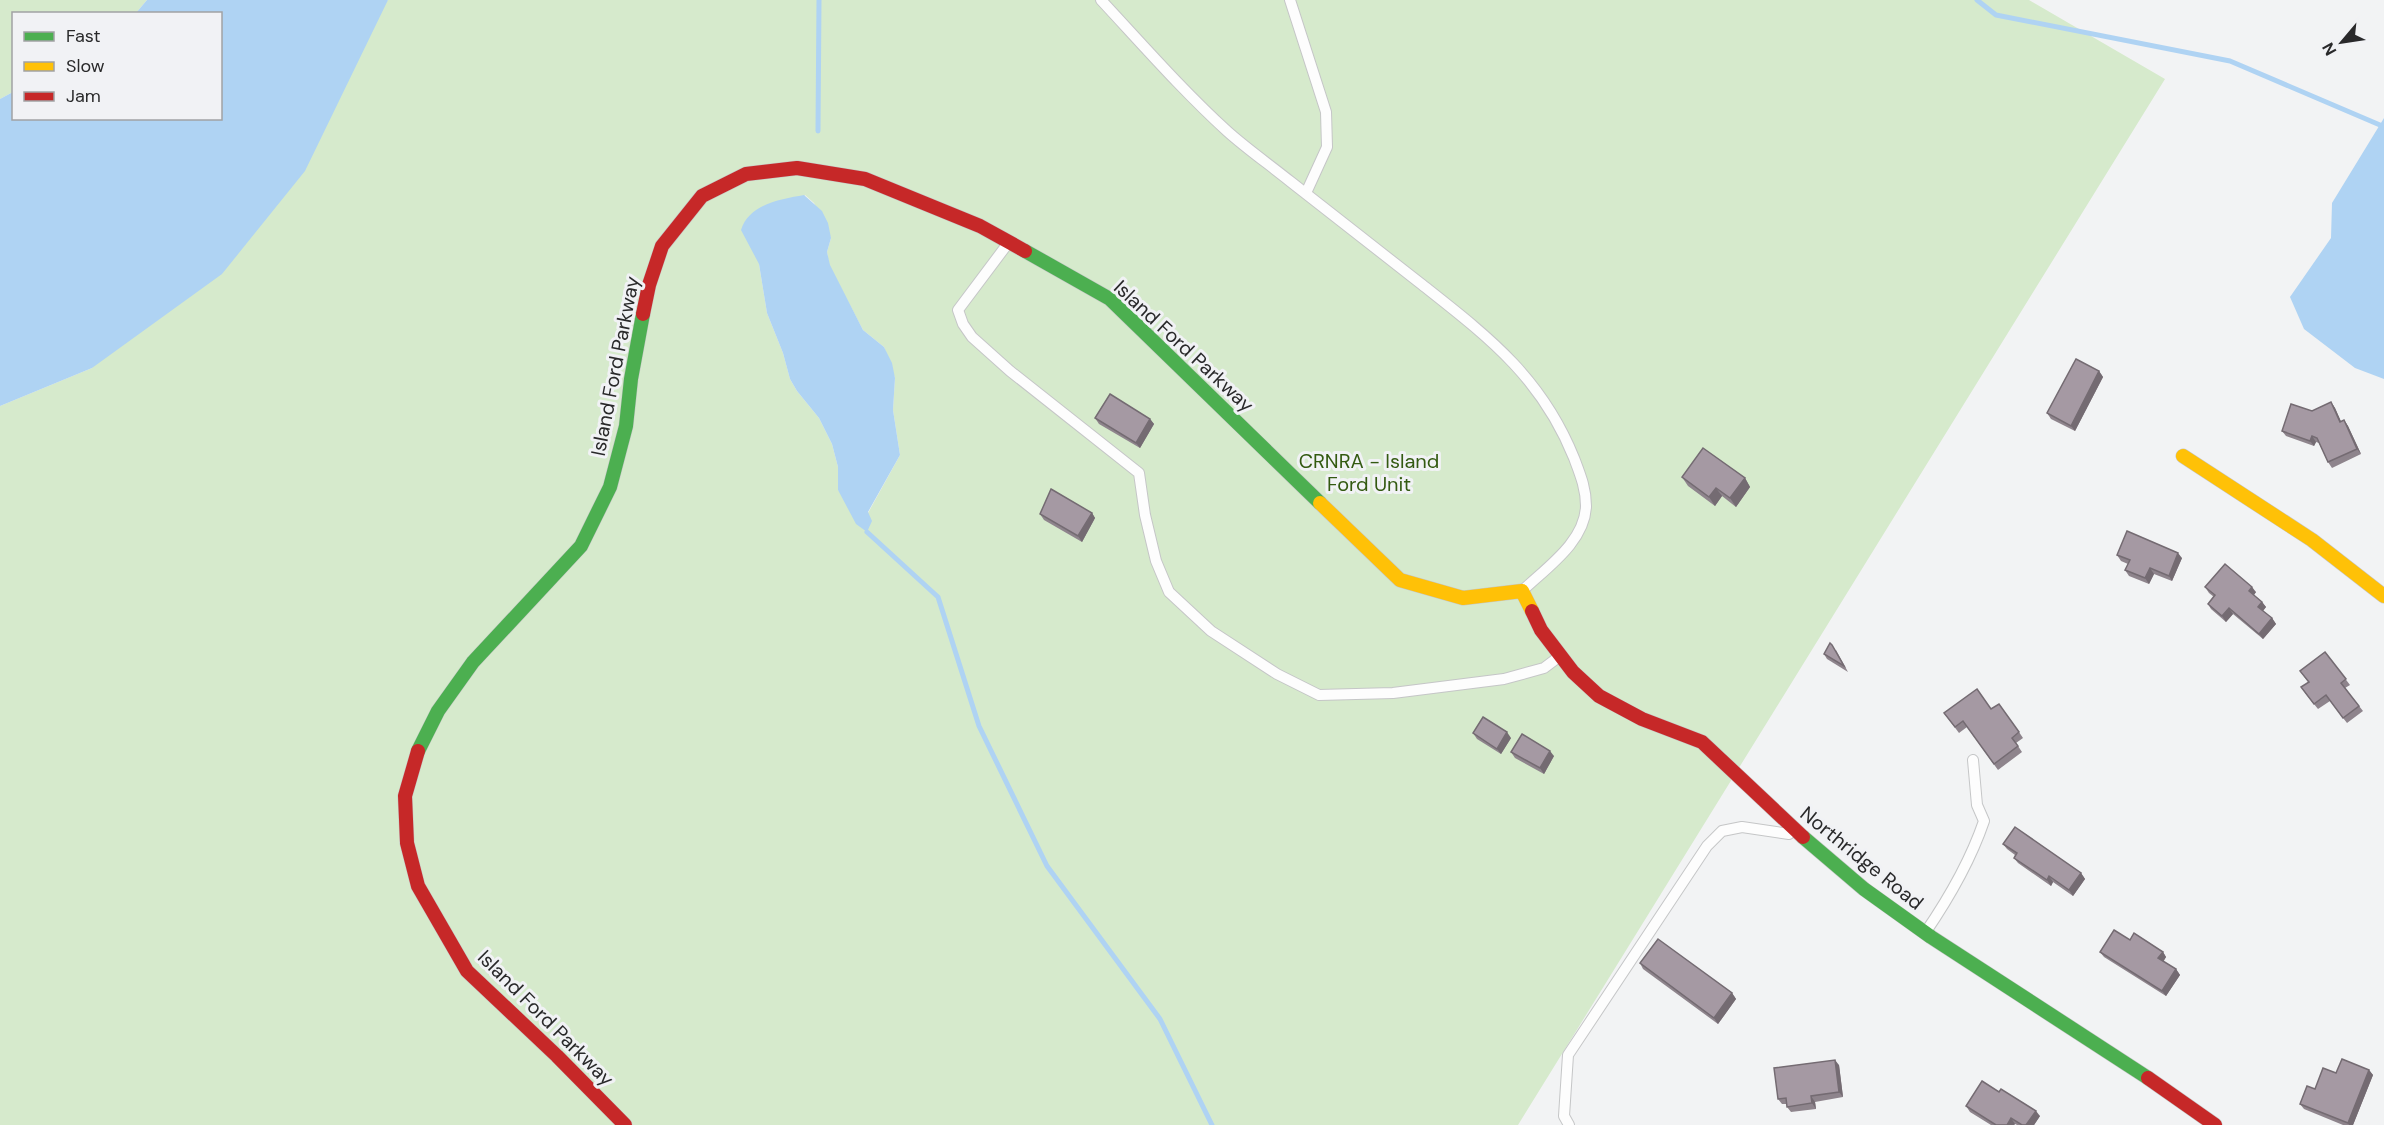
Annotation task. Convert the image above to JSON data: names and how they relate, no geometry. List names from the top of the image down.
{
  "streets": {
    "street": ["Island Ford Parkway", "Northridge Road"]
  },
  "crossings": [
    ["Island Ford Parkway", "Northridge Road"]
  ],
  "parks": ["CRNRA - Island Ford Unit"],
  "legend": ["Fast", "Slow", "Jam"],
  "north": "bottom left"
}
